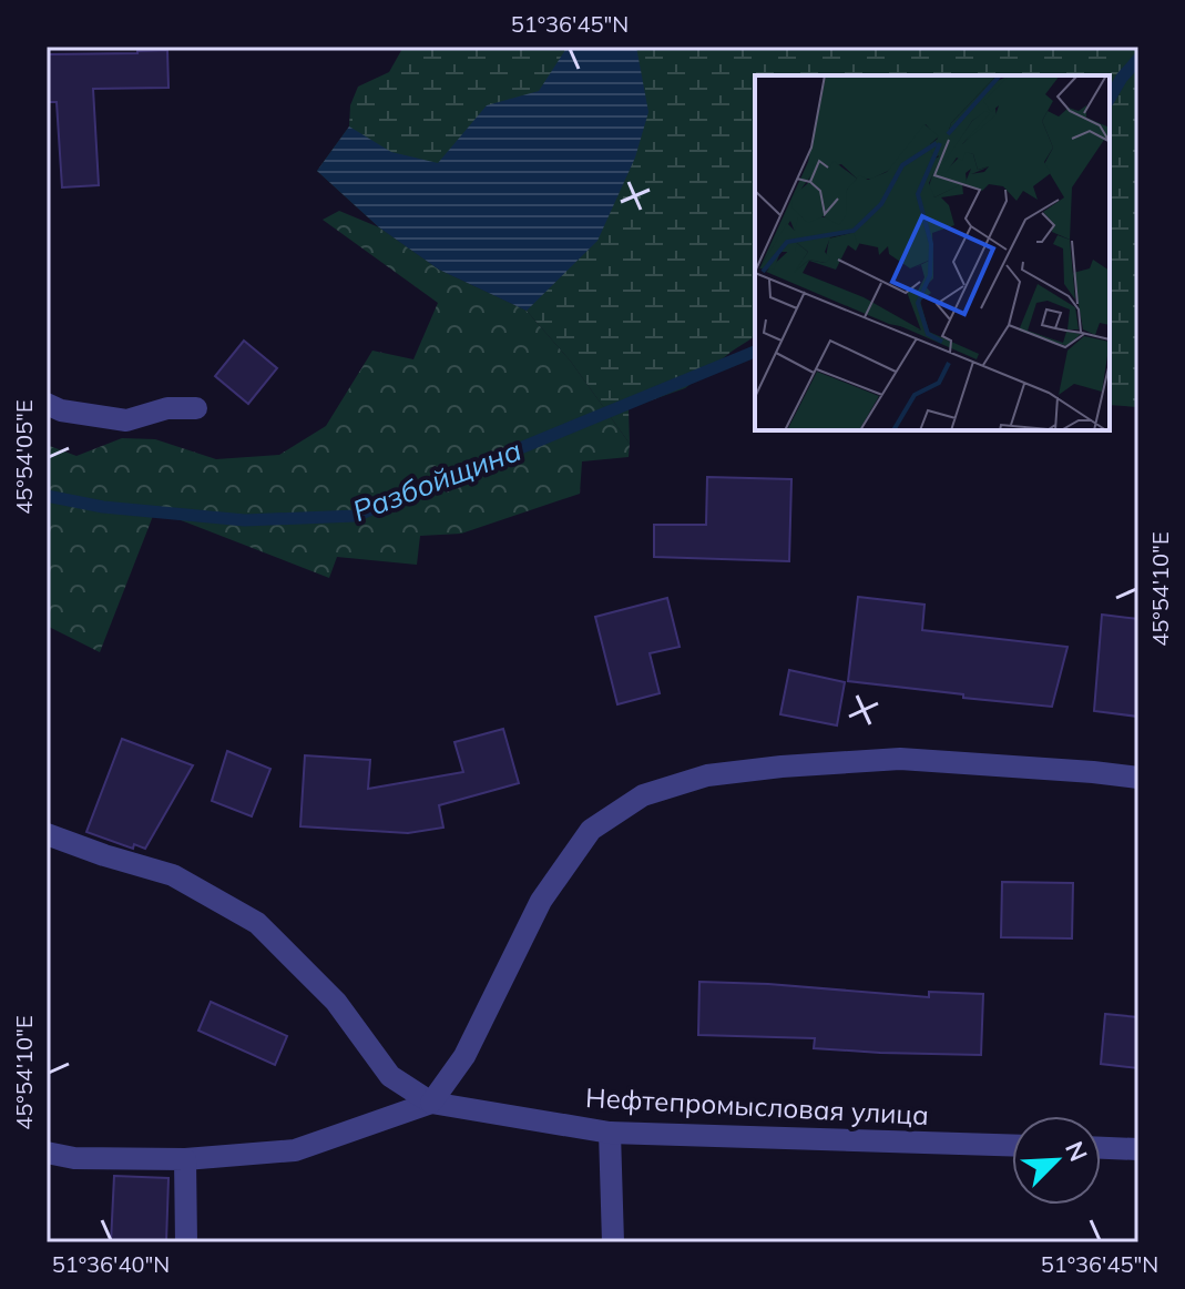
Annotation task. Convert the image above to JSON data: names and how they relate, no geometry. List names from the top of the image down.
{
  "streets": {
    "street": ["Нефтепромысловая улица"]
  },
  "water": ["Разбойщина"],
  "north": "top right",
  "coordinates": [
    "51°36'45\"N",
    "45°54'05\"E",
    "45°54'10\"E",
    "51°36'40\"N"
  ]
}
